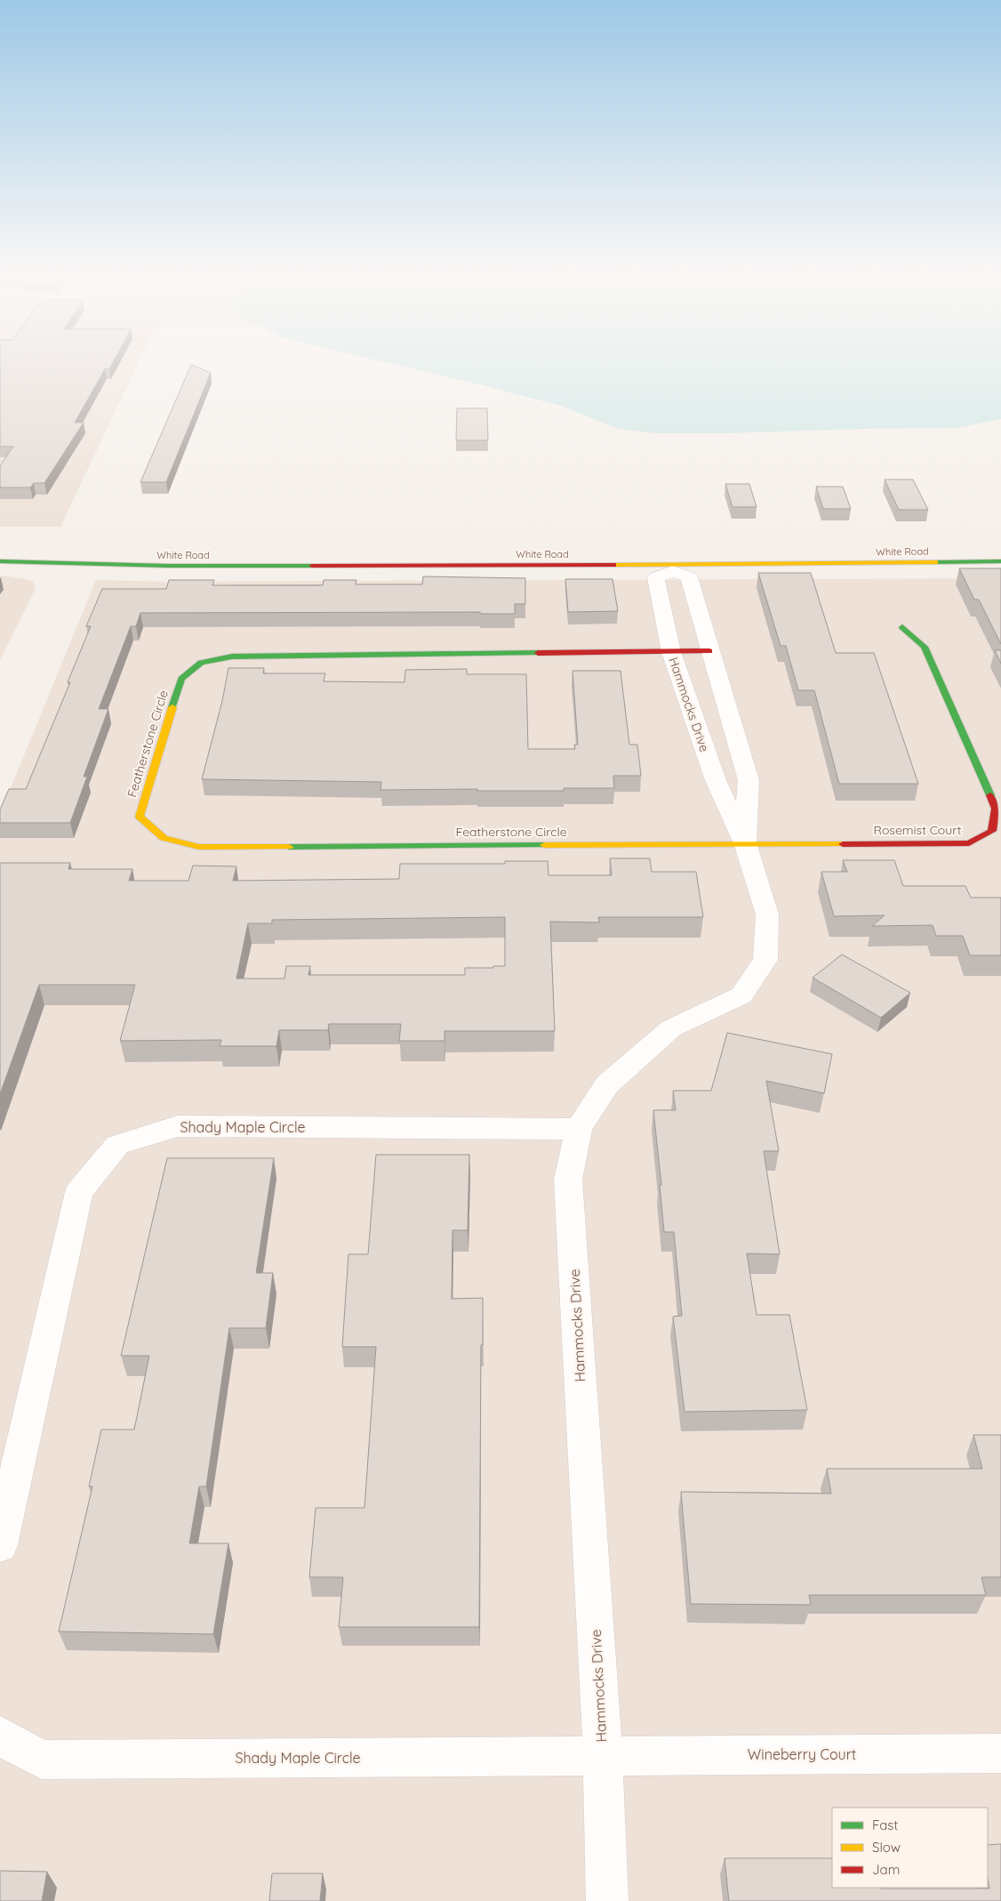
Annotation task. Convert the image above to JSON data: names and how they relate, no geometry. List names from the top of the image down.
{
  "streets": {
    "street": [
      "White Road",
      "Hammocks Drive",
      "Featherstone Circle",
      "Rosemist Court",
      "Shady Maple Circle",
      "Wineberry Court"
    ]
  },
  "crossings": [
    ["White Road", "Hammocks Drive"],
    ["Hammocks Drive", "Featherstone Circle"],
    ["Hammocks Drive", "Rosemist Court"],
    ["Hammocks Drive", "Shady Maple Circle"],
    ["Hammocks Drive", "Wineberry Court"],
    ["Featherstone Circle", "Rosemist Court"],
    ["Shady Maple Circle", "Wineberry Court"]
  ],
  "legend": ["Fast", "Slow", "Jam"]
}
